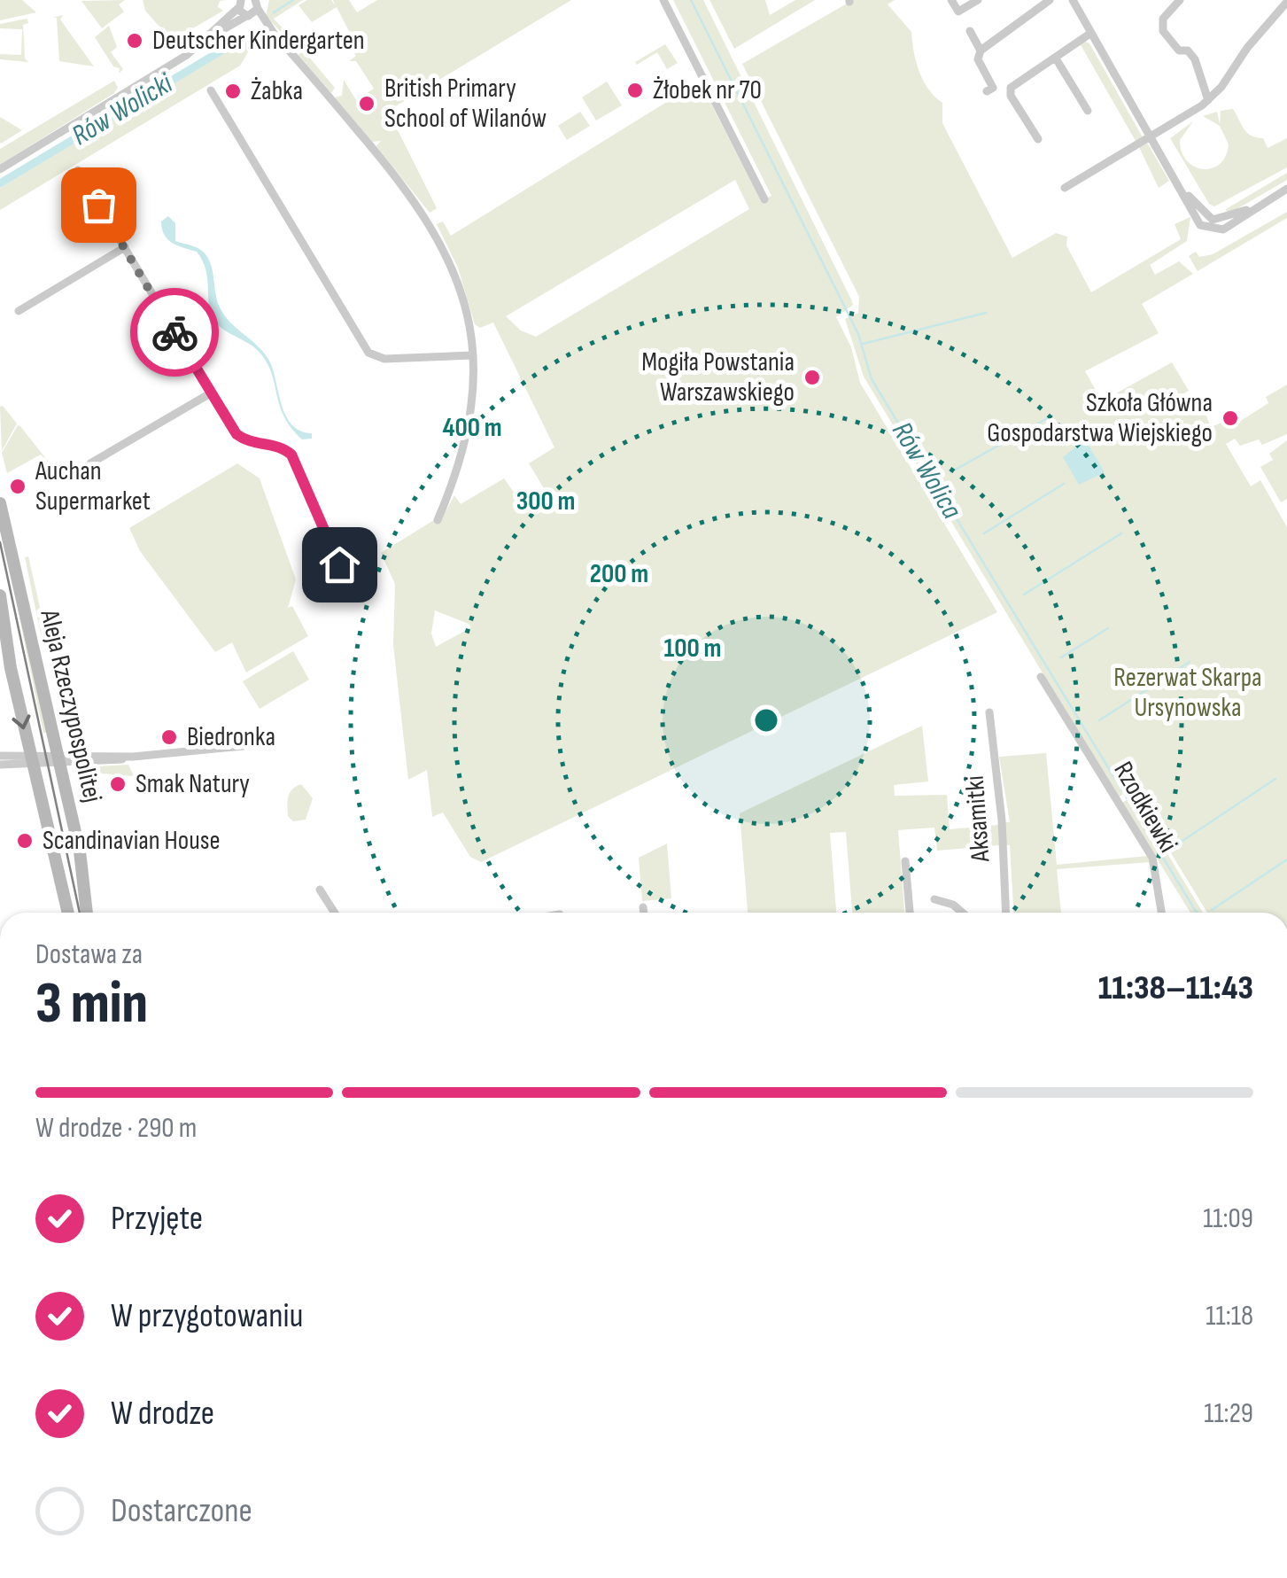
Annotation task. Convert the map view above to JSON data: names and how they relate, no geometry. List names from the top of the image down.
{
  "streets": {
    "street": ["Aleja Rzeczypospolitej", "Rzodkiewki", "Aksamitki"]
  },
  "water": ["Rów Wolicki", "Rów Wolica"],
  "parks": ["Rezerwat Skarpa Ursynowska"],
  "places": [
    "Deutscher Kindergarten",
    "Żłobek nr 70",
    "Żabka",
    "British Primary School of Wilanów",
    "Mogiła Powstania Warszawskiego",
    "Szkoła Główna Gospodarstwa Wiejskiego",
    "Auchan Supermarket",
    "Biedronka",
    "Smak Natury",
    "Scandinavian House"
  ],
  "page": {
    "heading": ["3 min", "Dostawa za", "11:38–11:43"],
    "bar": "W drodze · 290 m",
    "list": [
      ["Przyjęte", "11:09"],
      ["W przygotowaniu", "11:18"],
      ["W drodze", "11:29"],
      "Dostarczone"
    ]
  },
  "rings": [
    "400 m",
    "300 m",
    "200 m",
    "100 m"
  ]
}
